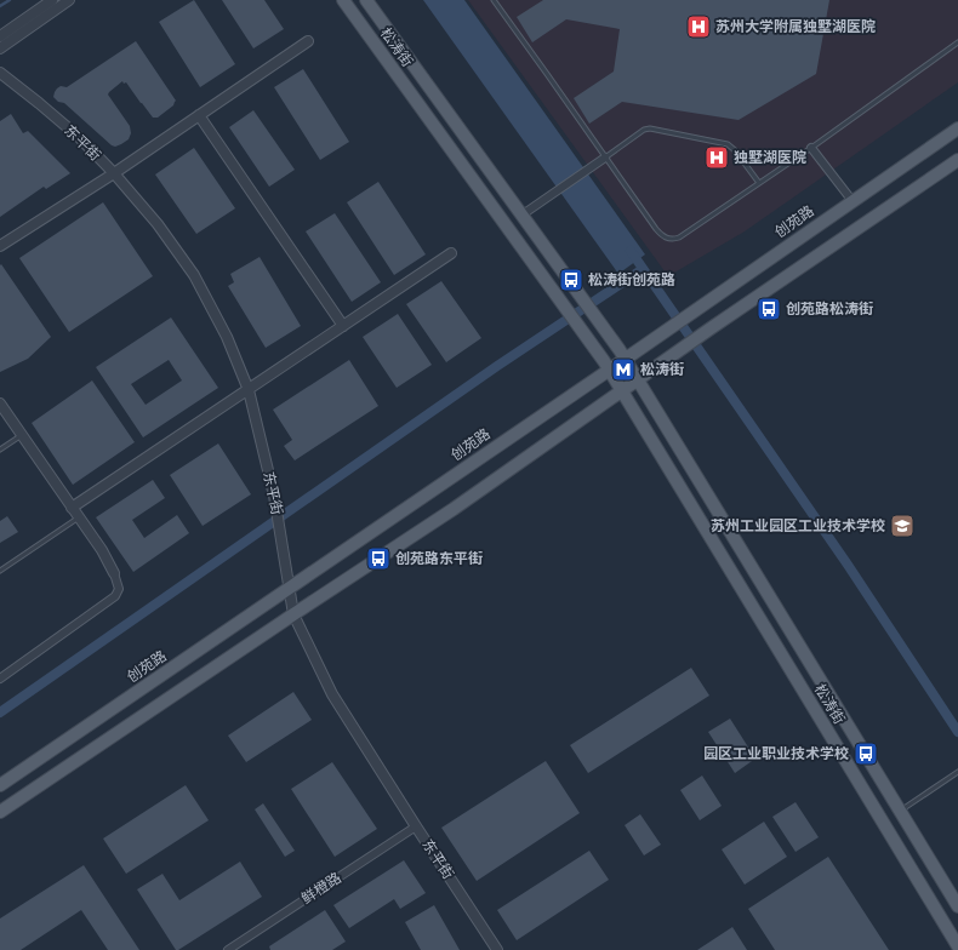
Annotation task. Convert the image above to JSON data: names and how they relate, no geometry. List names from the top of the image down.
{
  "streets": {
    "main road": ["松涛街", "创苑路"],
    "street": ["东平街", "鲜橙路"]
  },
  "crossings": [
    ["松涛街", "创苑路"],
    ["东平街", "创苑路"],
    ["东平街", "鲜橙路"]
  ],
  "places": {
    "hospital": ["苏州大学附属独墅湖医院", "独墅湖医院"],
    "bus stop": [
      "松涛街创苑路",
      "创苑路松涛街",
      "创苑路东平街",
      "园区工业职业技术学校"
    ],
    "metro station": ["松涛街"],
    "school or university": ["苏州工业园区工业技术学校"]
  }
}
